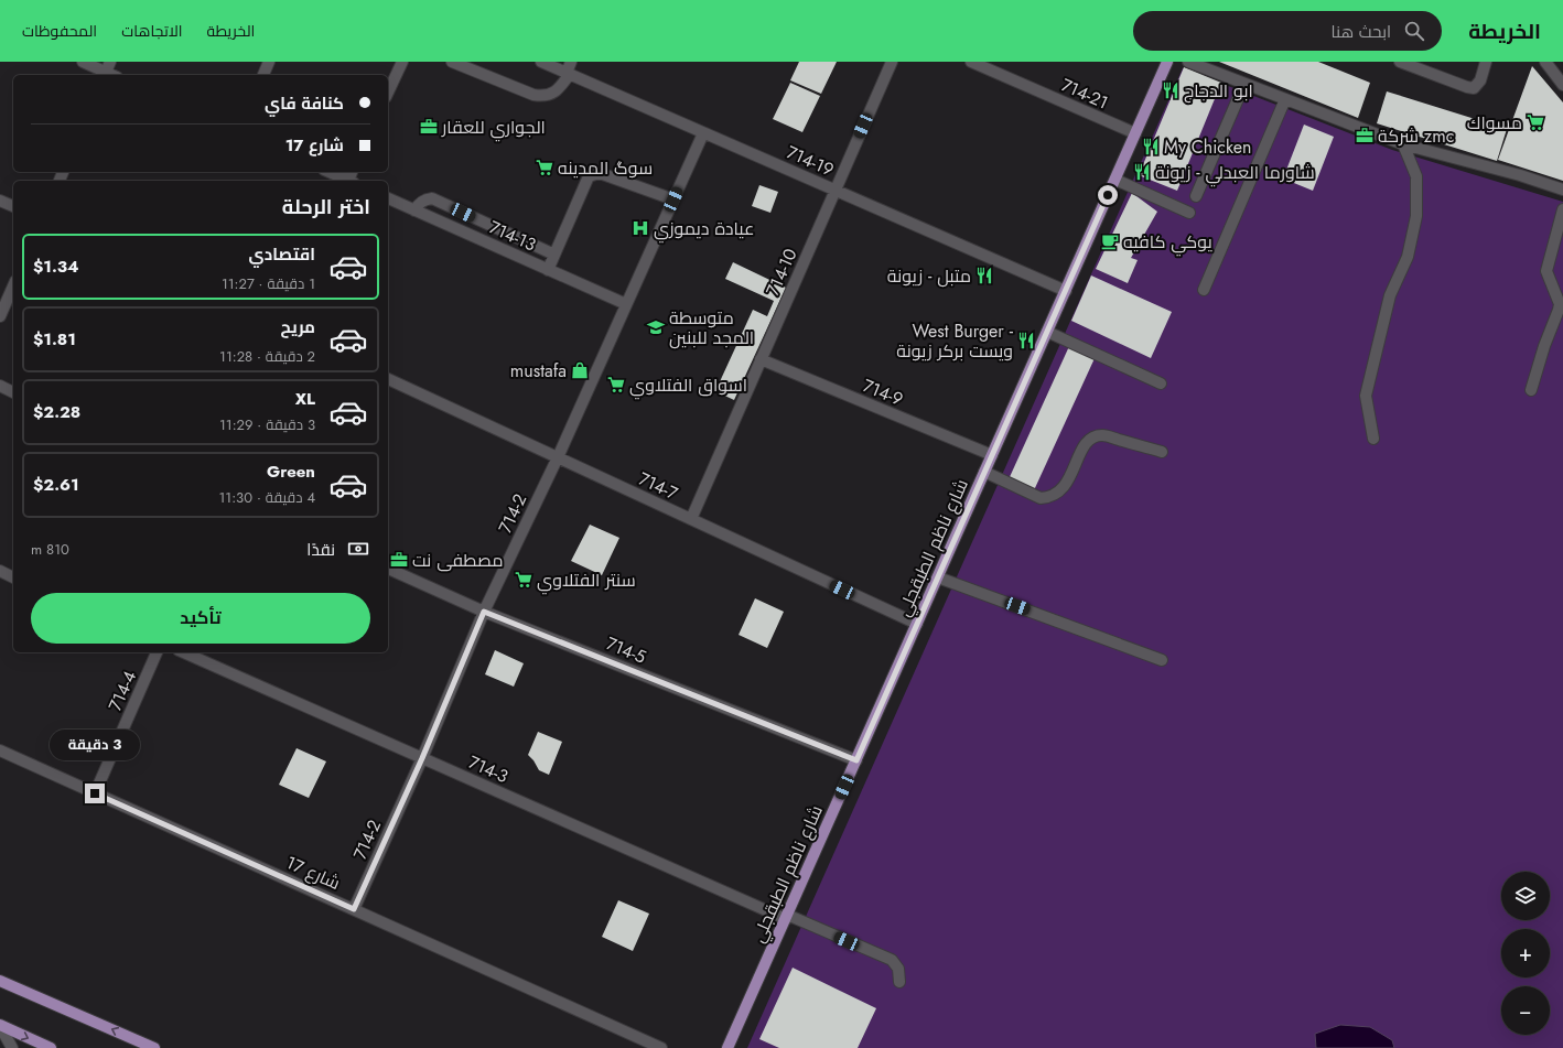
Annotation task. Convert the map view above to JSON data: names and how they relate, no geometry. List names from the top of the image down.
{
  "streets": {
    "main road": ["شارع ناظم الطبقجلي"],
    "street": [
      "714-21",
      "714-19",
      "714-13",
      "714-10",
      "714-9",
      "714-7",
      "714-2",
      "714-5",
      "714-4",
      "714-3",
      "شارع 17"
    ]
  },
  "crossings": [
    ["714-21", "شارع ناظم الطبقجلي"],
    ["714-19", "714-10"],
    ["714-19", "714-2"],
    ["714-19", "شارع ناظم الطبقجلي"],
    ["714-13", "714-2"],
    ["714-10", "714-9"],
    ["714-10", "714-7"],
    ["714-9", "شارع ناظم الطبقجلي"],
    ["714-7", "714-2"],
    ["714-7", "شارع ناظم الطبقجلي"],
    ["714-2", "714-5"],
    ["714-2", "714-3"],
    ["714-2", "شارع 17"],
    ["شارع ناظم الطبقجلي", "714-5"],
    ["شارع ناظم الطبقجلي", "714-3"],
    ["714-4", "شارع 17"]
  ],
  "places": {
    "restaurant": [
      "ابو الدجاج",
      "My Chicken",
      "شاورما العبدلي - زيونة",
      "متبل - زيونة",
      "West Burger - ويست بركر زيونة"
    ],
    "supermarket": [
      "مسواك",
      "سوگ المدينه",
      "اسواق الفتلاوي",
      "سنتر الفتلاوي"
    ],
    "office": ["الجواري للعقار", "شركة zmc", "مصطفى نت"],
    "hospital": ["عيادة ديموزي"],
    "cafe": ["يوكي كافيه"],
    "school or university": ["متوسطة المجد للبنين"],
    "shop": ["mustafa"]
  },
  "page": {
    "header": "الخريطة",
    "search": "ابحث هنا",
    "nav": ["الخريطة", "الاتجاهات", "المحفوظات"],
    "banner": ["كنافة فاي", "شارع 17"],
    "heading": "اختر الرحلة",
    "list": [
      {
        "name": "اقتصادي",
        "note": "1 دقيقة · 11:27",
        "value": "$1.34"
      },
      {
        "name": "مريح",
        "note": "2 دقيقة · 11:28",
        "value": "$1.81"
      },
      {
        "name": "XL",
        "note": "3 دقيقة · 11:29",
        "value": "$2.28"
      },
      {
        "name": "Green",
        "note": "4 دقيقة · 11:30",
        "value": "$2.61"
      }
    ],
    "pay": ["نقدًا", "810 m"],
    "buttons": "تأكيد",
    "bubble": "3 دقيقة",
    "map_buttons": ["+", "−"]
  }
}
